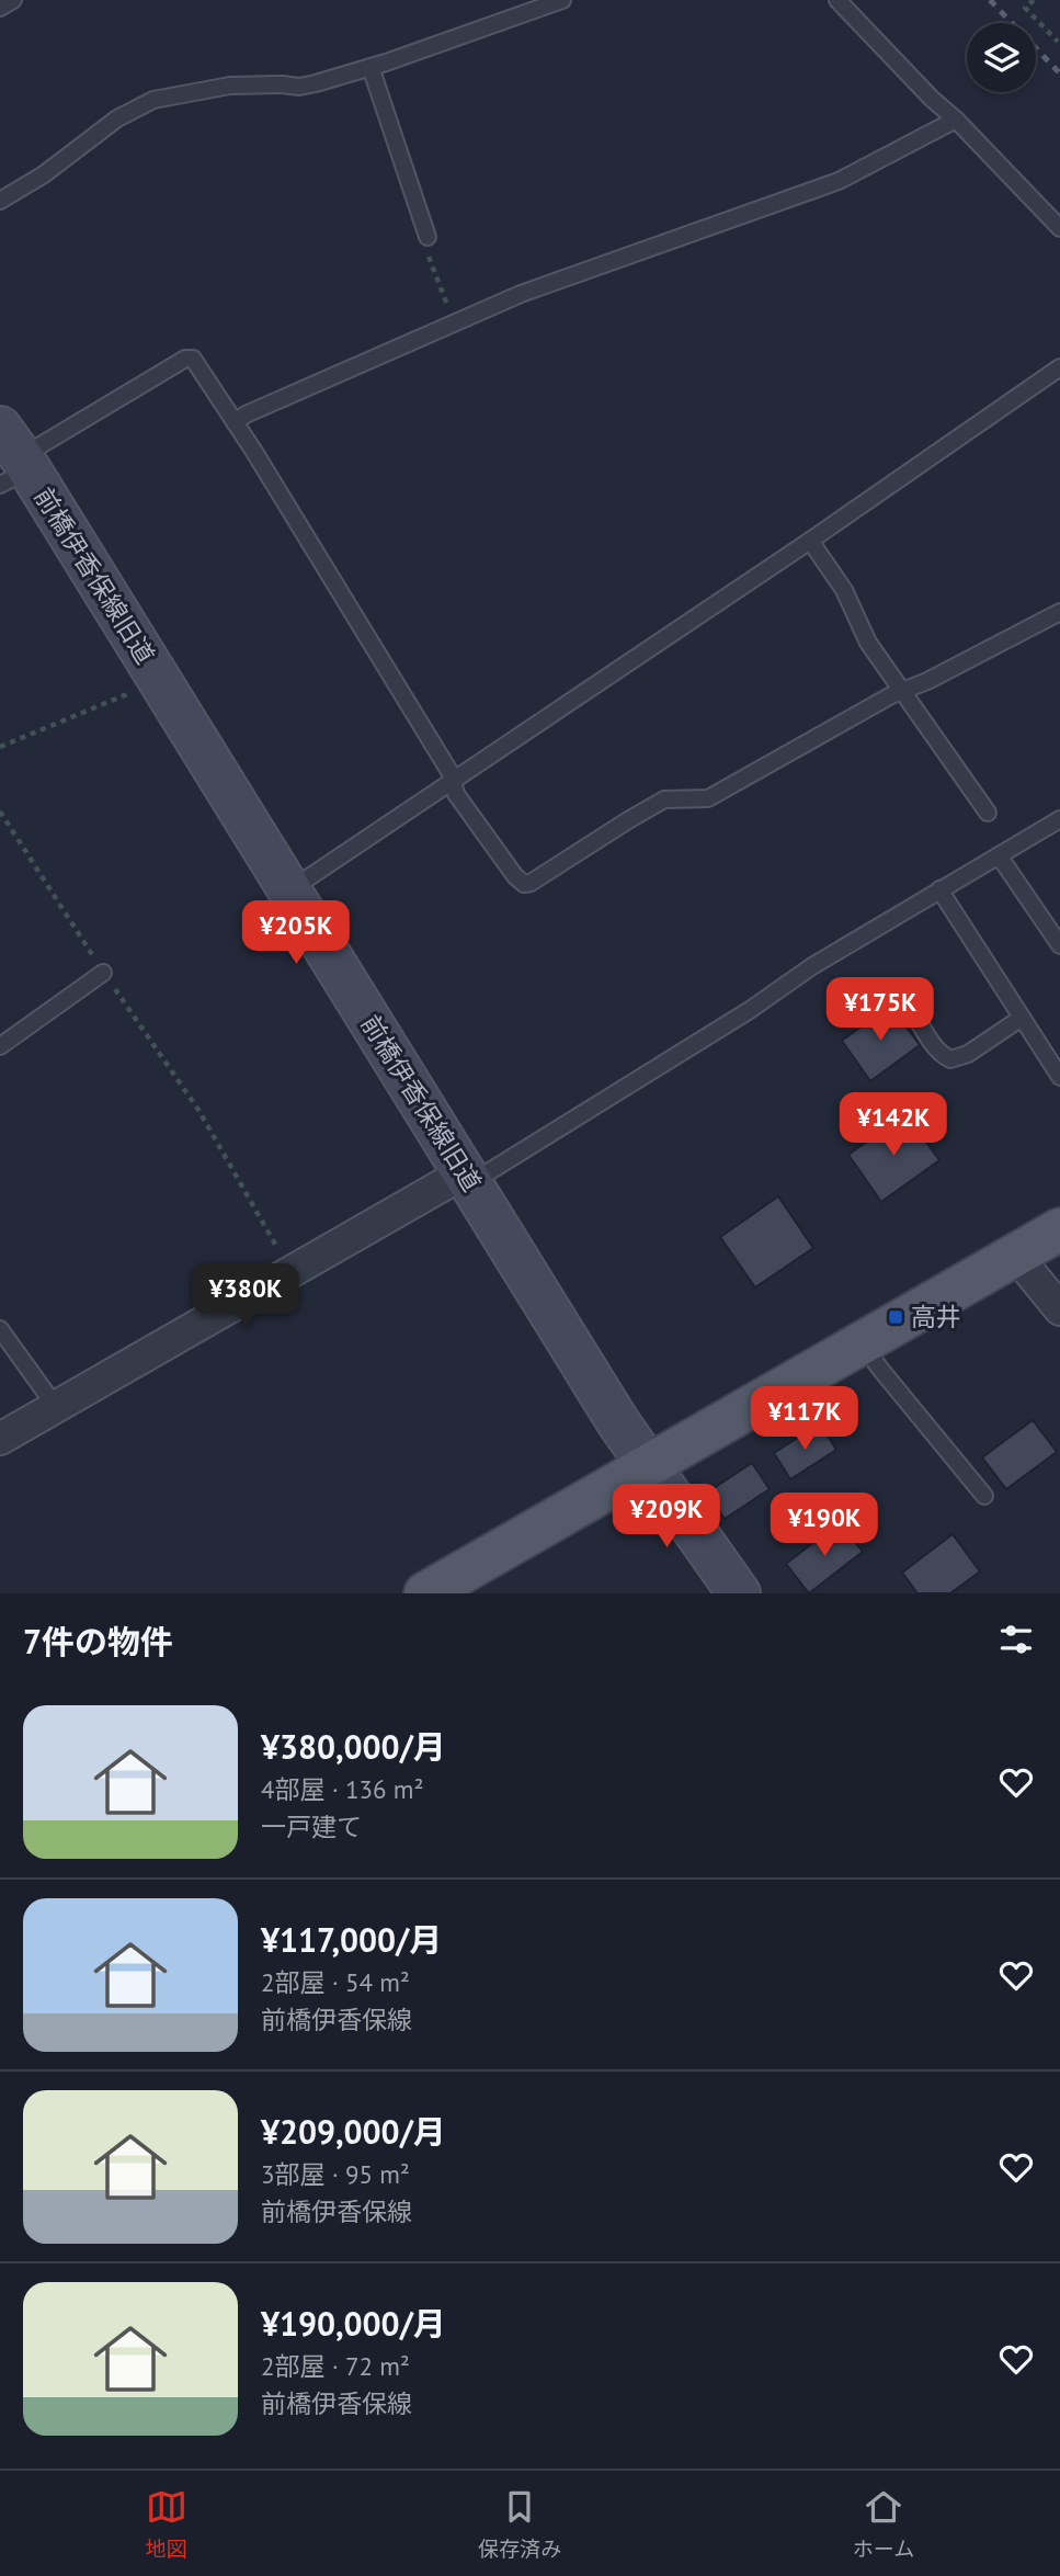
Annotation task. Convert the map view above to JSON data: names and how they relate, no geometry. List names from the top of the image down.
{
  "streets": {
    "street": ["前橋伊香保線旧道"]
  },
  "places": {
    "transit": ["高井"]
  },
  "page": {
    "price": [
      "¥205K",
      "¥175K",
      "¥142K",
      "¥380K",
      "¥117K",
      "¥209K",
      "¥190K"
    ],
    "heading": "7件の物件",
    "list": [
      {
        "name": "¥380,000/月",
        "note": "4部屋 · 136 m² · 一戸建て"
      },
      {
        "name": "¥117,000/月",
        "note": "2部屋 · 54 m² · 前橋伊香保線"
      },
      {
        "name": "¥209,000/月",
        "note": "3部屋 · 95 m² · 前橋伊香保線"
      },
      {
        "name": "¥190,000/月",
        "note": "2部屋 · 72 m² · 前橋伊香保線"
      }
    ],
    "tabs": ["地図", "保存済み", "ホーム"]
  }
}
